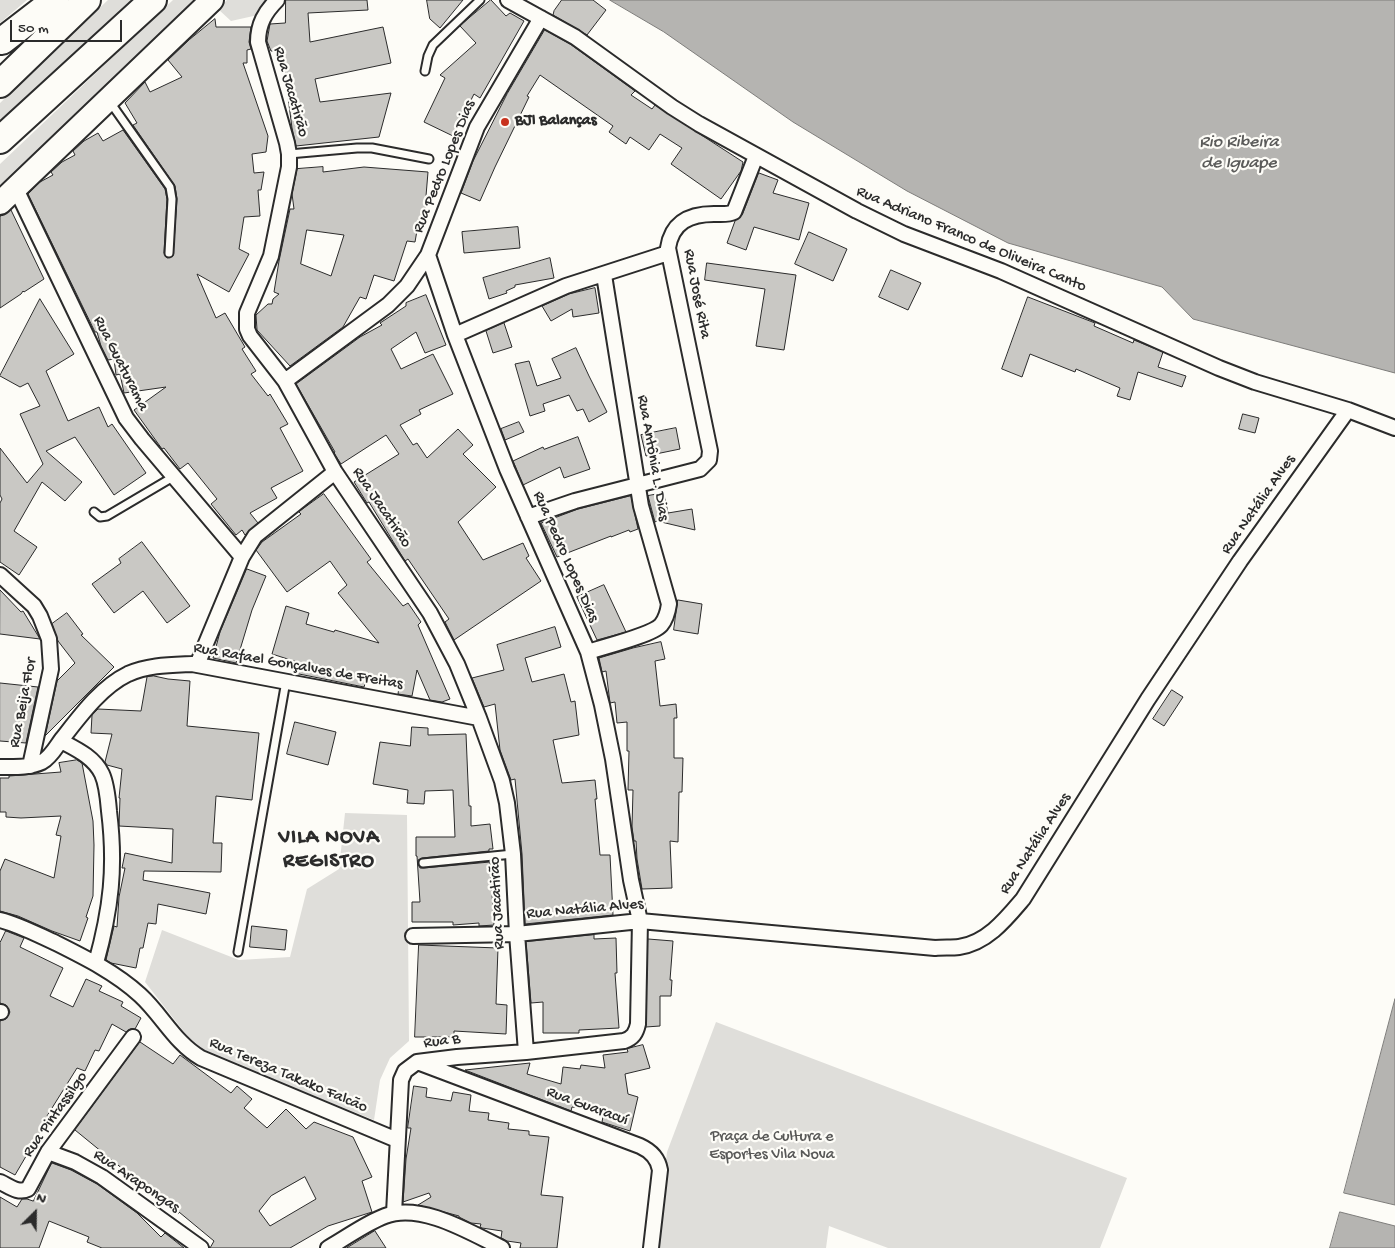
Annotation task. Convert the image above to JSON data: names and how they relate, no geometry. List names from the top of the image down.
{
  "streets": {
    "street": [
      "Rua Jacatirão",
      "Rua Pedro Lopes Dias",
      "Rua Adriano Franco de Oliveira Canto",
      "Rua José Rita",
      "Rua Guaturama",
      "Rua Antônia L. Dias",
      "Rua Natália Alves",
      "Rua Rafael Gonçalves de Freitas",
      "Rua Beija Flor",
      "Rua B",
      "Rua Tereza Takako Falcão",
      "Rua Guaracuí",
      "Rua Pintassilgo",
      "Rua Arapongas"
    ]
  },
  "crossings": [
    ["Rua Jacatirão", "Rua Pedro Lopes Dias"],
    ["Rua Jacatirão", "Rua Natália Alves"],
    ["Rua Jacatirão", "Rua Rafael Gonçalves de Freitas"],
    ["Rua Jacatirão", "Rua B"],
    ["Rua Pedro Lopes Dias", "Rua Adriano Franco de Oliveira Canto"],
    ["Rua Pedro Lopes Dias", "Rua Antônia L. Dias"],
    ["Rua Pedro Lopes Dias", "Rua Natália Alves"],
    ["Rua Pedro Lopes Dias", "Rua B"],
    ["Rua Adriano Franco de Oliveira Canto", "Rua José Rita"],
    ["Rua Adriano Franco de Oliveira Canto", "Rua Natália Alves"],
    ["Rua José Rita", "Rua Antônia L. Dias"],
    ["Rua Rafael Gonçalves de Freitas", "Rua Beija Flor"],
    ["Rua B", "Rua Tereza Takako Falcão"],
    ["Rua B", "Rua Guaracuí"],
    ["Rua Pintassilgo", "Rua Arapongas"]
  ],
  "districts": ["VILA NOVA REGISTRO"],
  "water": ["Rio Ribeira de Iguape"],
  "parks": ["Praça de Cultura e Esportes Vila Nova"],
  "places": ["BJI Balanças"],
  "scale_bar": "50 m",
  "north": "top right"
}
